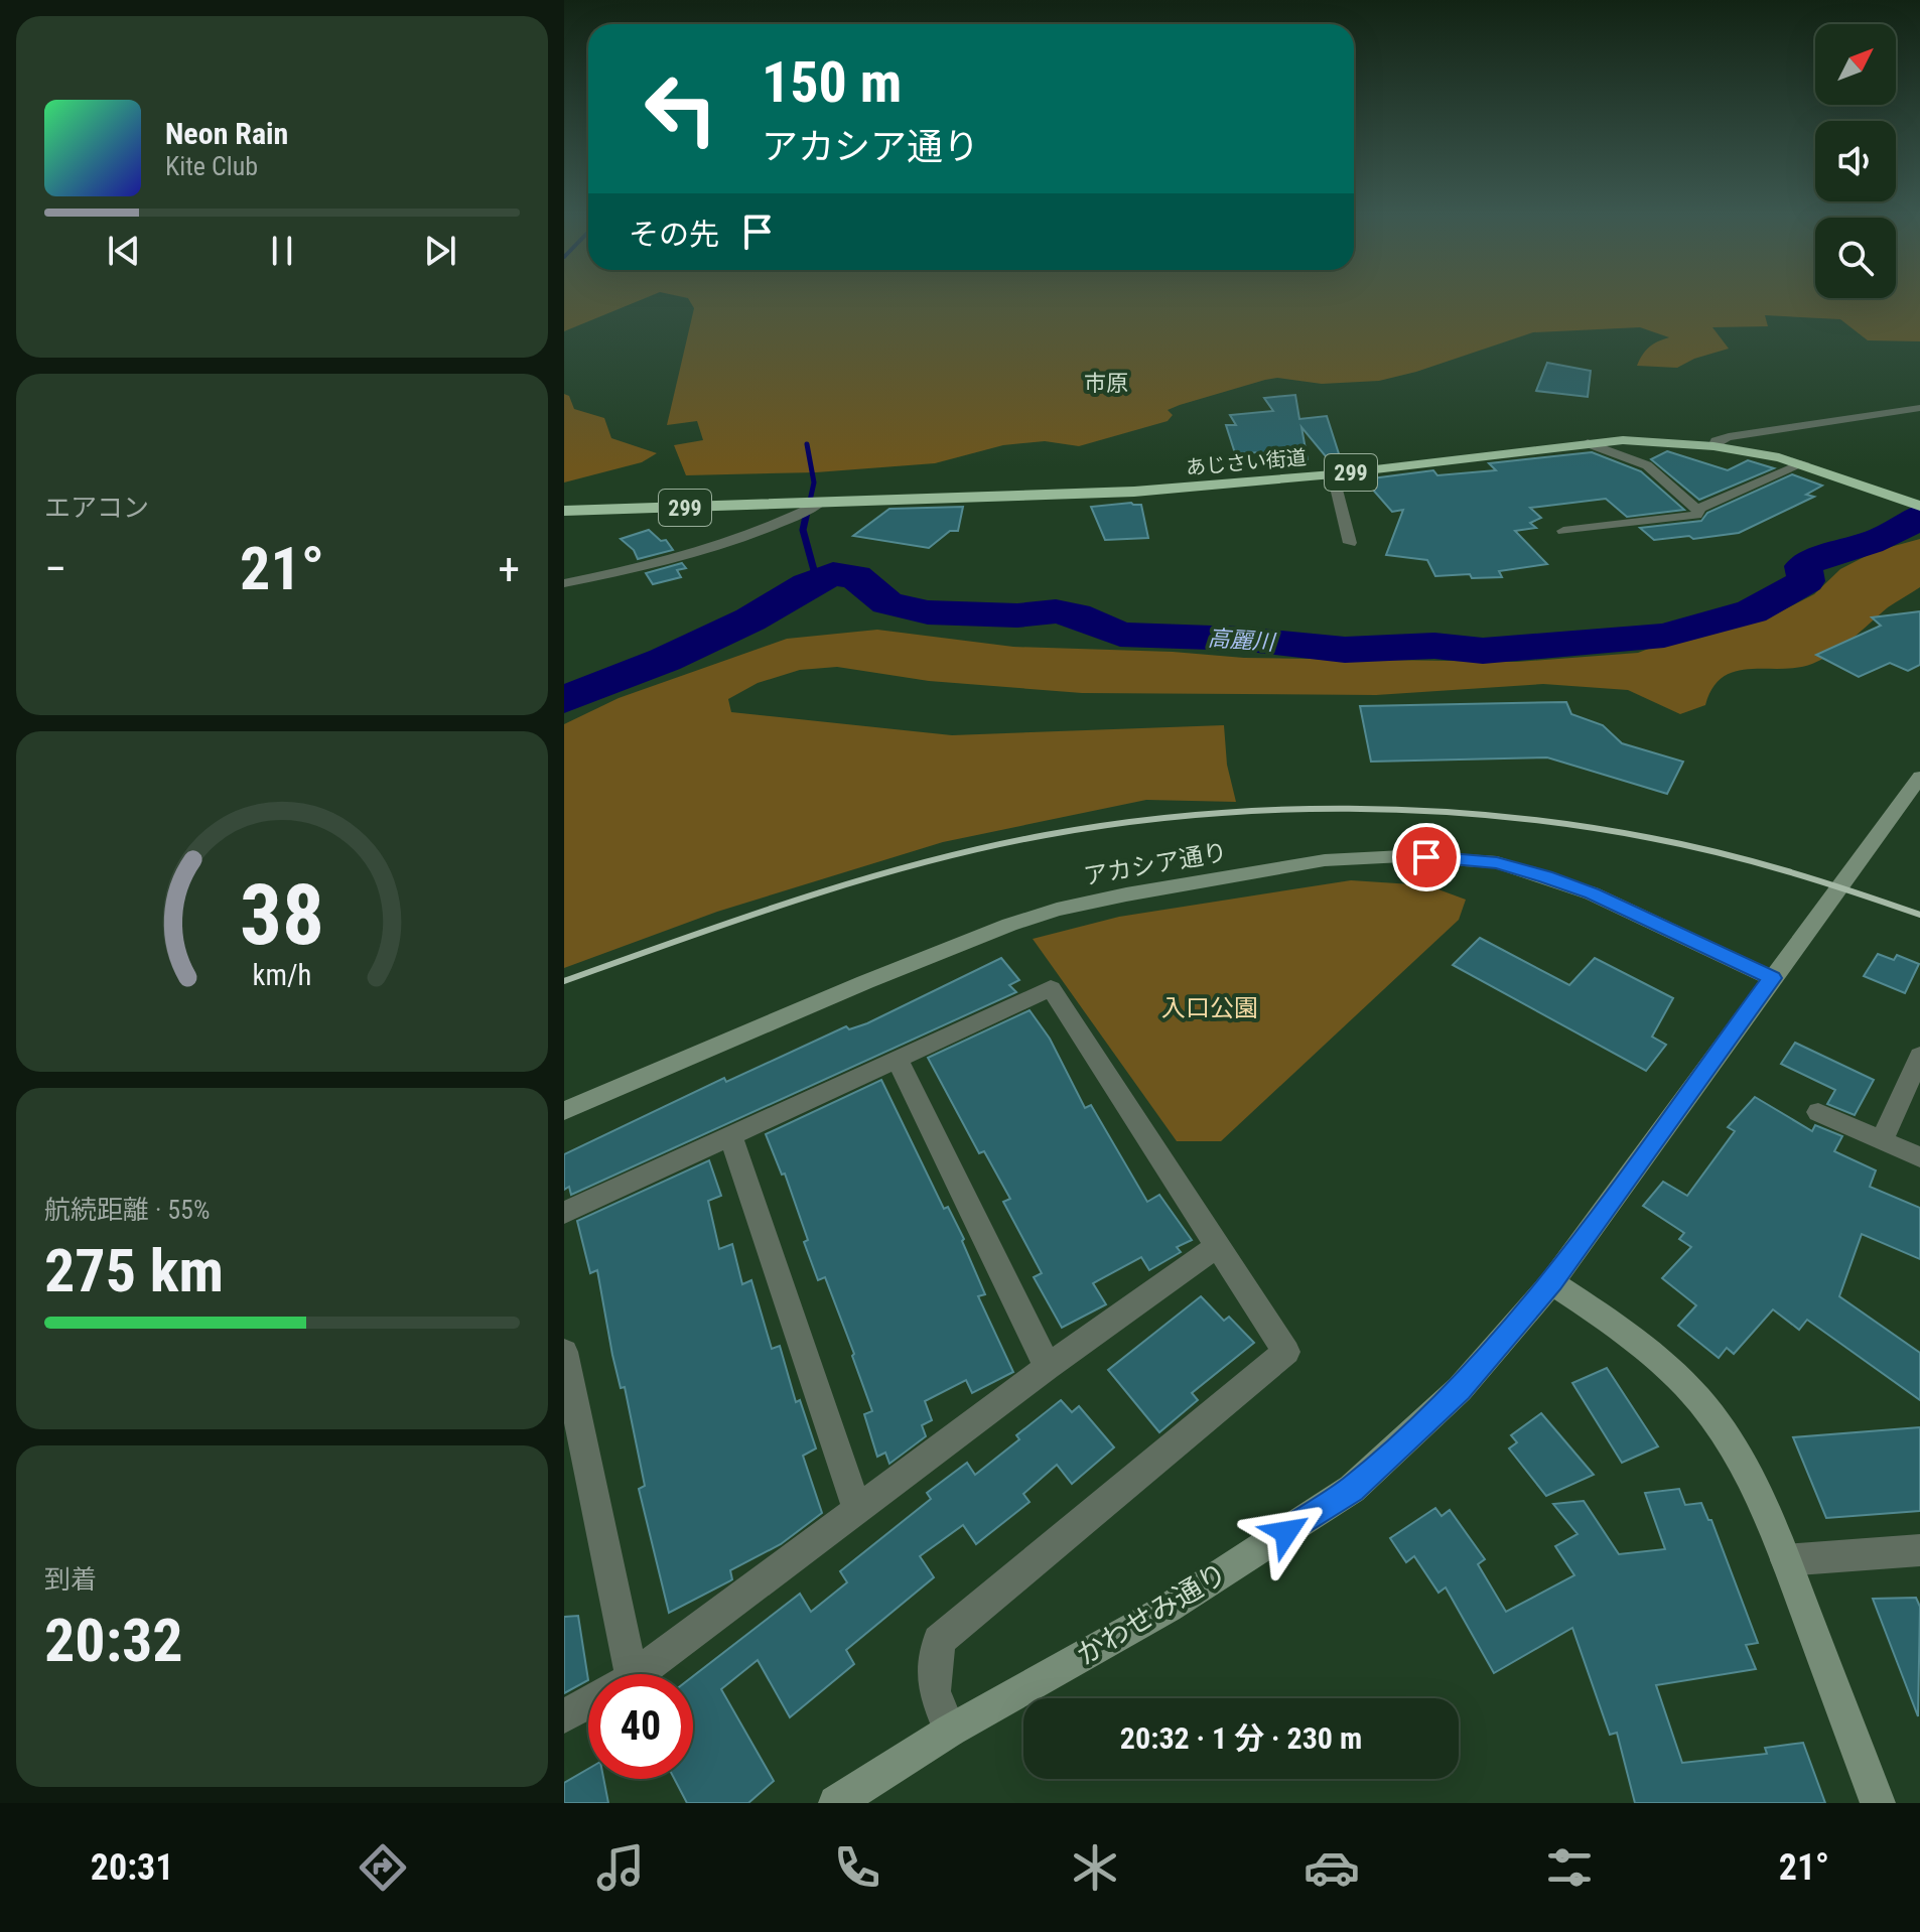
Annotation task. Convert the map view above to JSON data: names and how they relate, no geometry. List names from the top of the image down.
{
  "streets": {
    "highway": ["あじさい街道", "299"],
    "street": ["アカシア通り", "かわせみ通り"]
  },
  "crossings": [
    ["アカシア通り", "かわせみ通り"]
  ],
  "districts": ["市原"],
  "water": ["高麗川"],
  "parks": ["入口公園"],
  "north": "top right",
  "page": {
    "turn": ["150 m", "アカシア通り"],
    "song": ["Neon Rain", "Kite Club"],
    "then": "その先",
    "tile": [
      "エアコン",
      ["航続距離 · 55%", "275 km"],
      ["到着", "20:32"]
    ],
    "heat": ["−", "21°", "+"],
    "limit": "40",
    "trip": "20:32 · 1 分 · 230 m",
    "tabs": ["20:31", "21°"],
    "gauge": ["38", "km/h"]
  }
}
